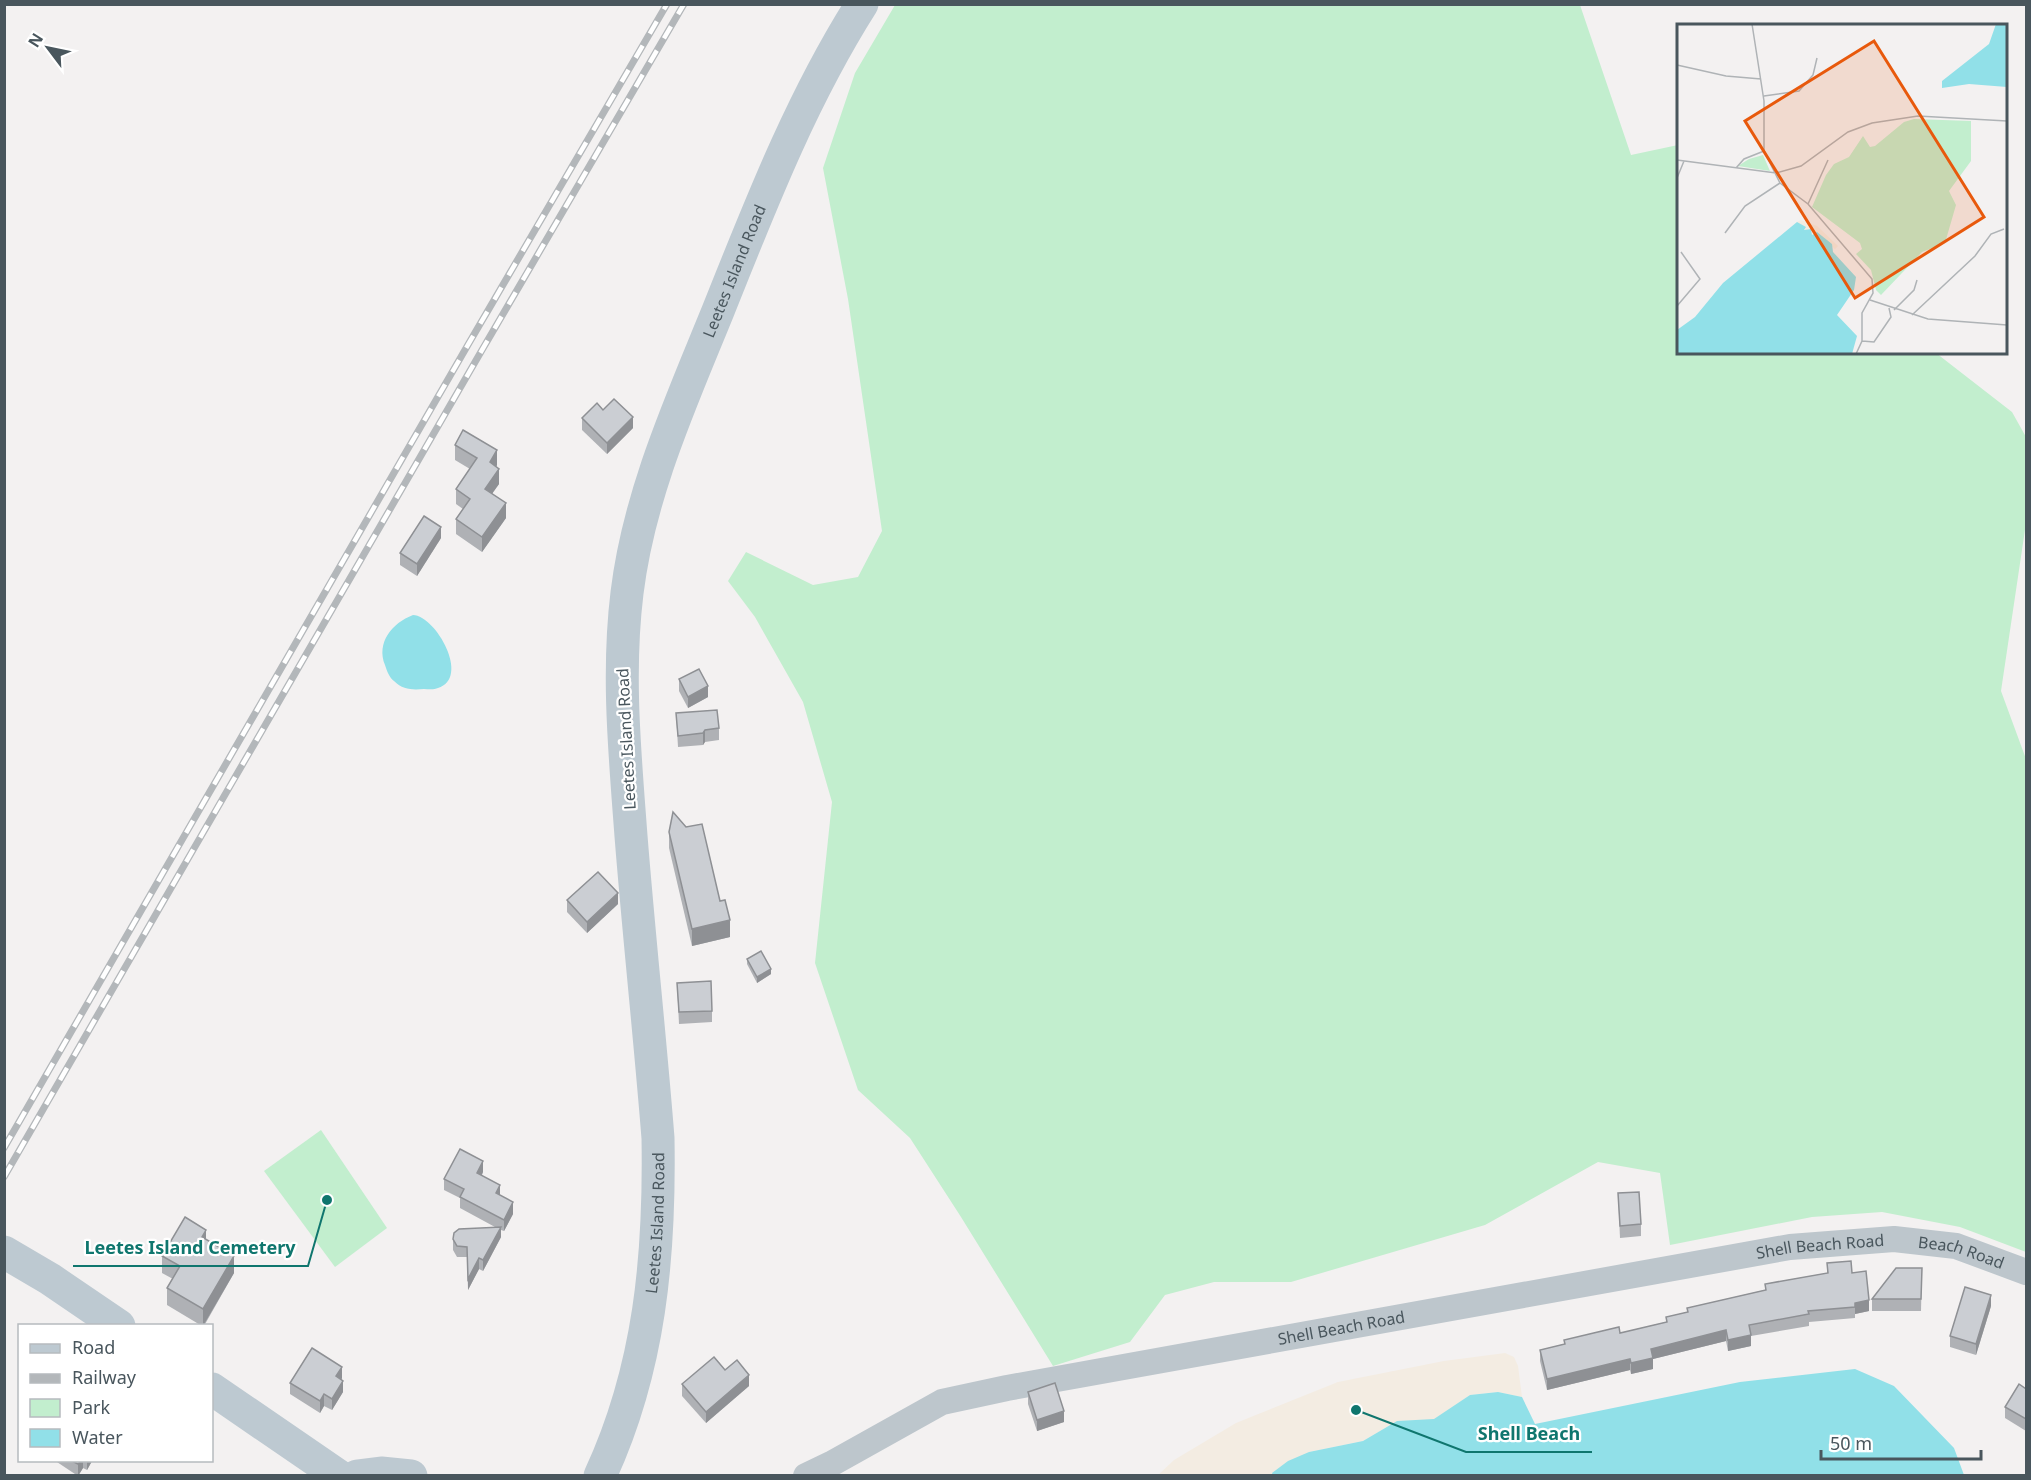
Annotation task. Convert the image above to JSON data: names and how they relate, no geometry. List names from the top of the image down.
{
  "streets": {
    "main road": ["Leetes Island Road"],
    "street": ["Shell Beach Road", "Beach Road"]
  },
  "crossings": [
    ["Shell Beach Road", "Beach Road"]
  ],
  "places": ["Leetes Island Cemetery", "Shell Beach"],
  "legend": [
    "Road",
    "Railway",
    "Park",
    "Water"
  ],
  "scale_bar": "50 m",
  "north": "top left"
}
